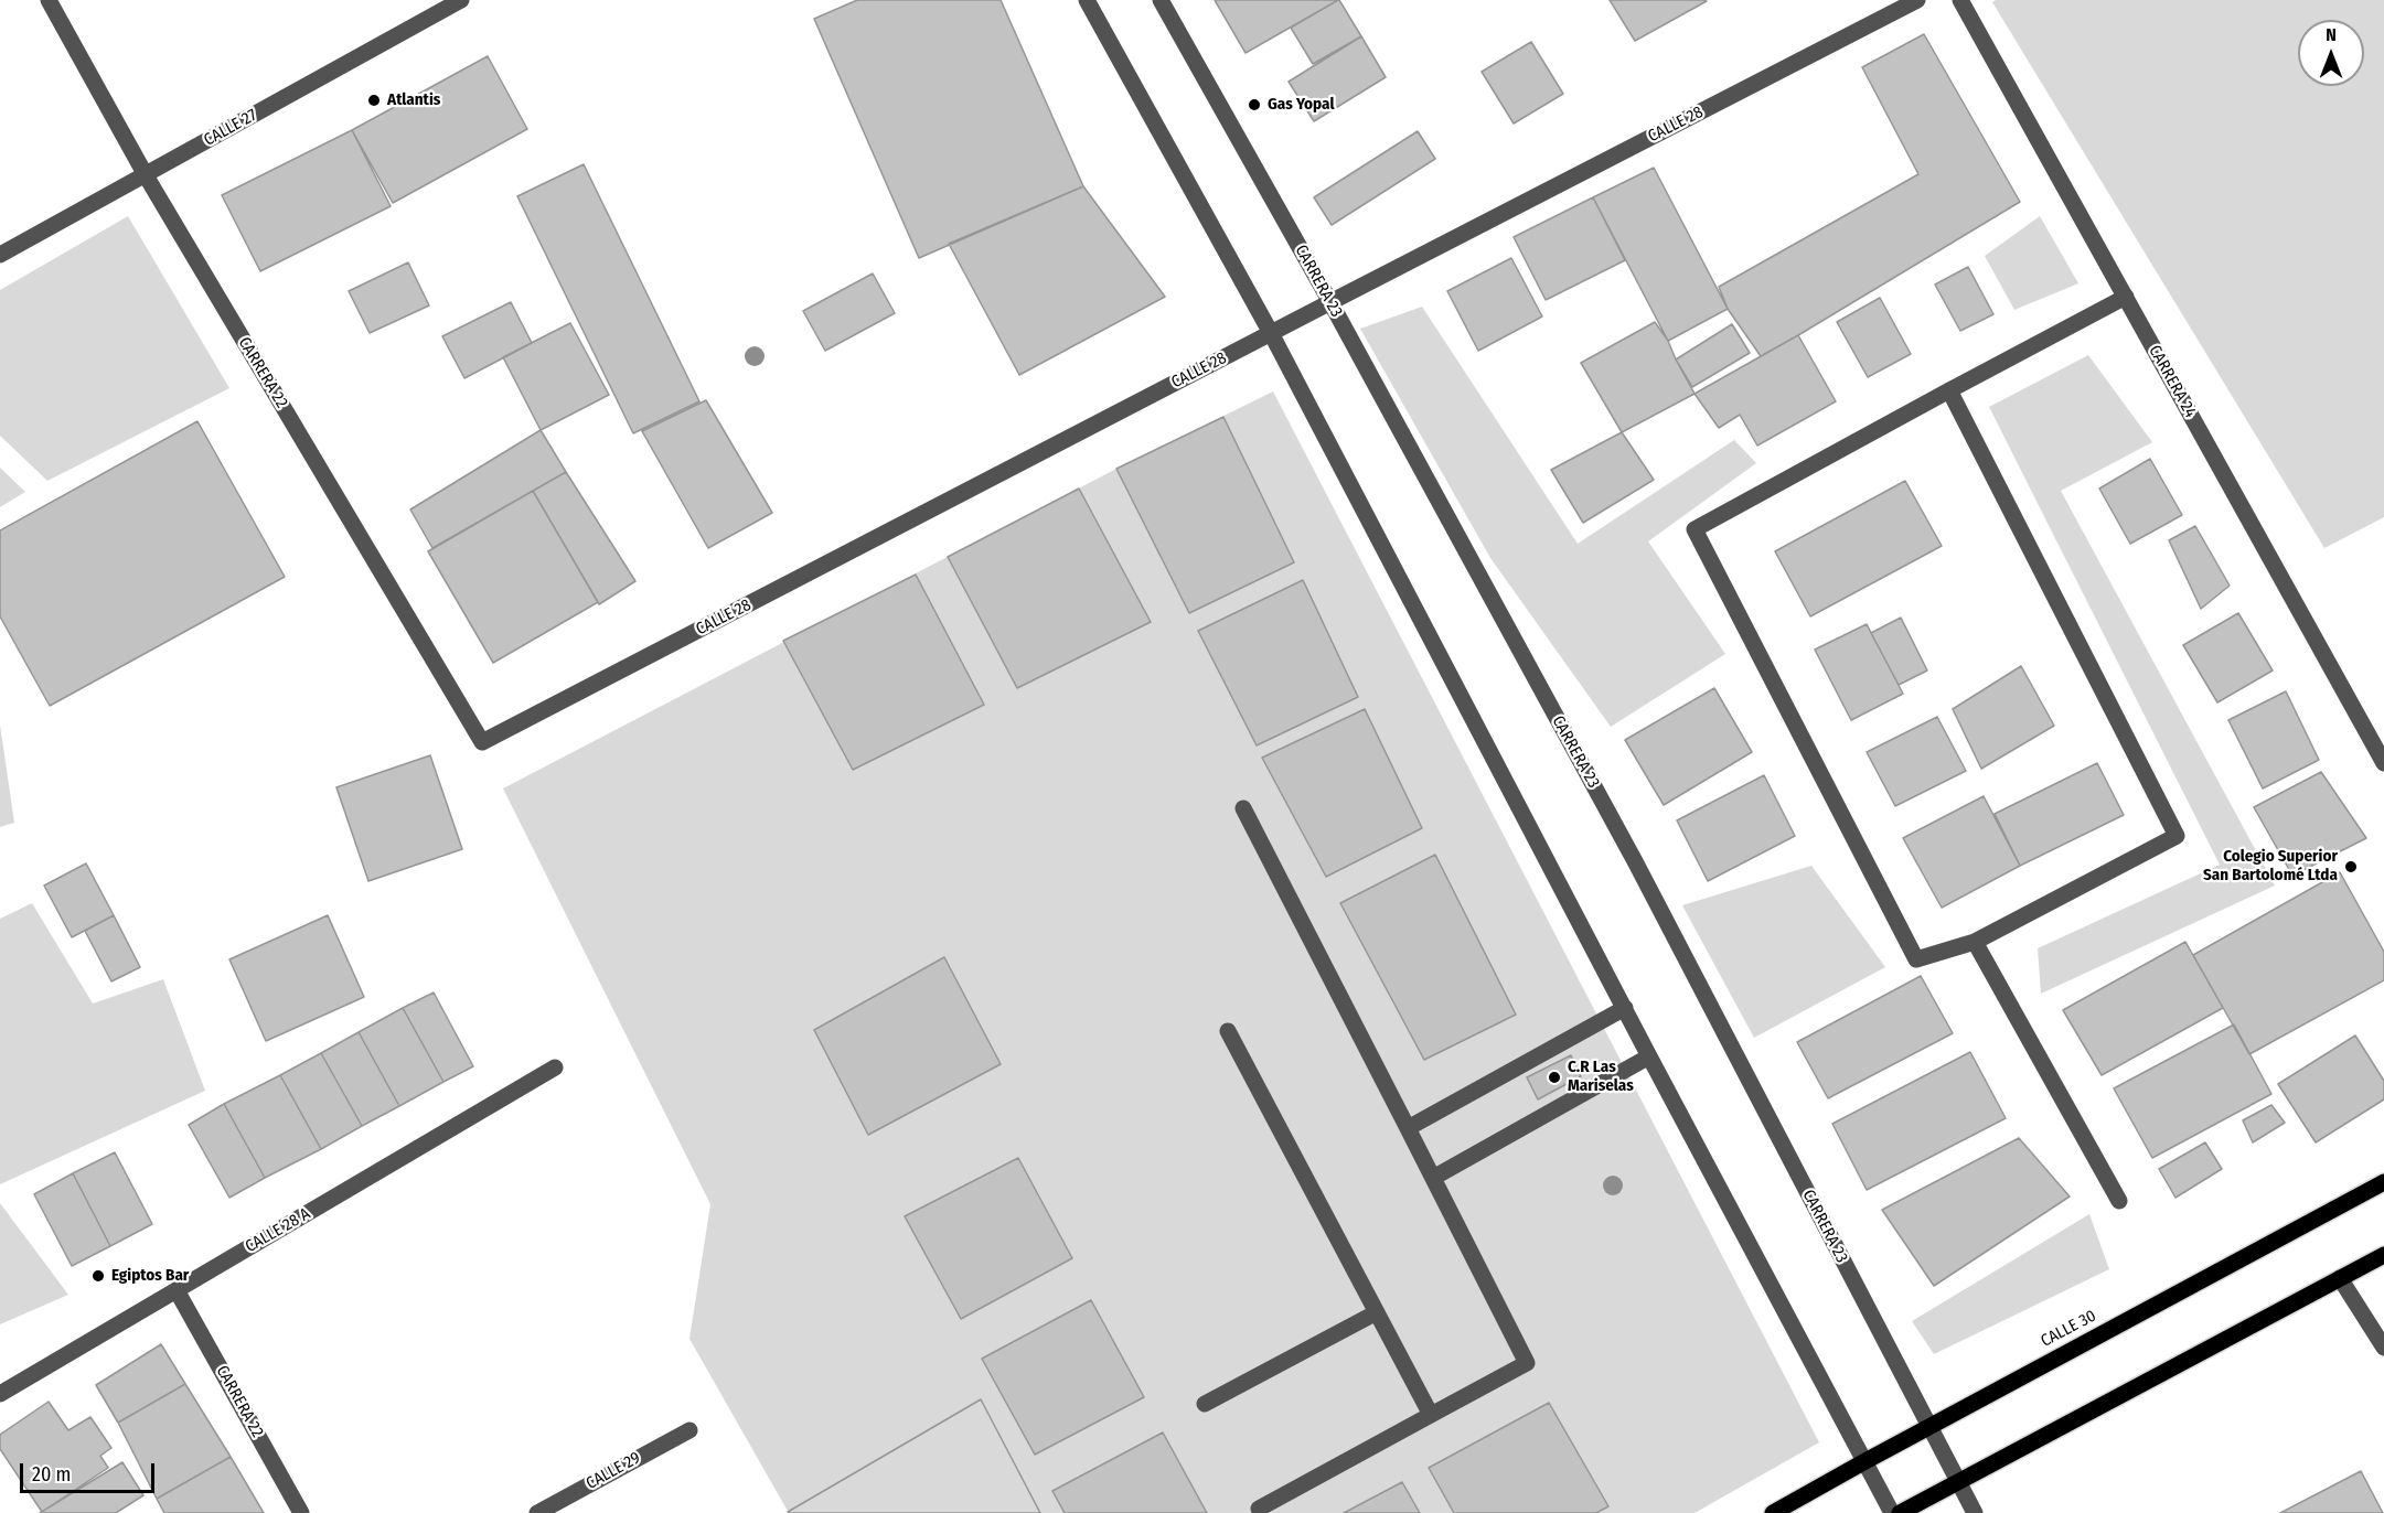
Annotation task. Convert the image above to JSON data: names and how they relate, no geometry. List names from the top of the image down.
{
  "streets": {
    "main road": ["CALLE 30"],
    "street": [
      "CALLE 28",
      "CALLE 27",
      "CARRERA 23",
      "CARRERA 22",
      "CARRERA 24",
      "CALLE 28 A",
      "CALLE 29"
    ]
  },
  "crossings": [
    ["CALLE 28", "CARRERA 23"],
    ["CALLE 28", "CARRERA 22"],
    ["CALLE 27", "CARRERA 22"],
    ["CARRERA 23", "CALLE 30"],
    ["CARRERA 22", "CALLE 28 A"]
  ],
  "places": [
    "Atlantis",
    "Gas Yopal",
    "Colegio Superior San Bartolomé Ltda",
    "C.R Las Mariselas",
    "Egiptos Bar"
  ],
  "scale_bar": "20 m",
  "north": "top"
}
